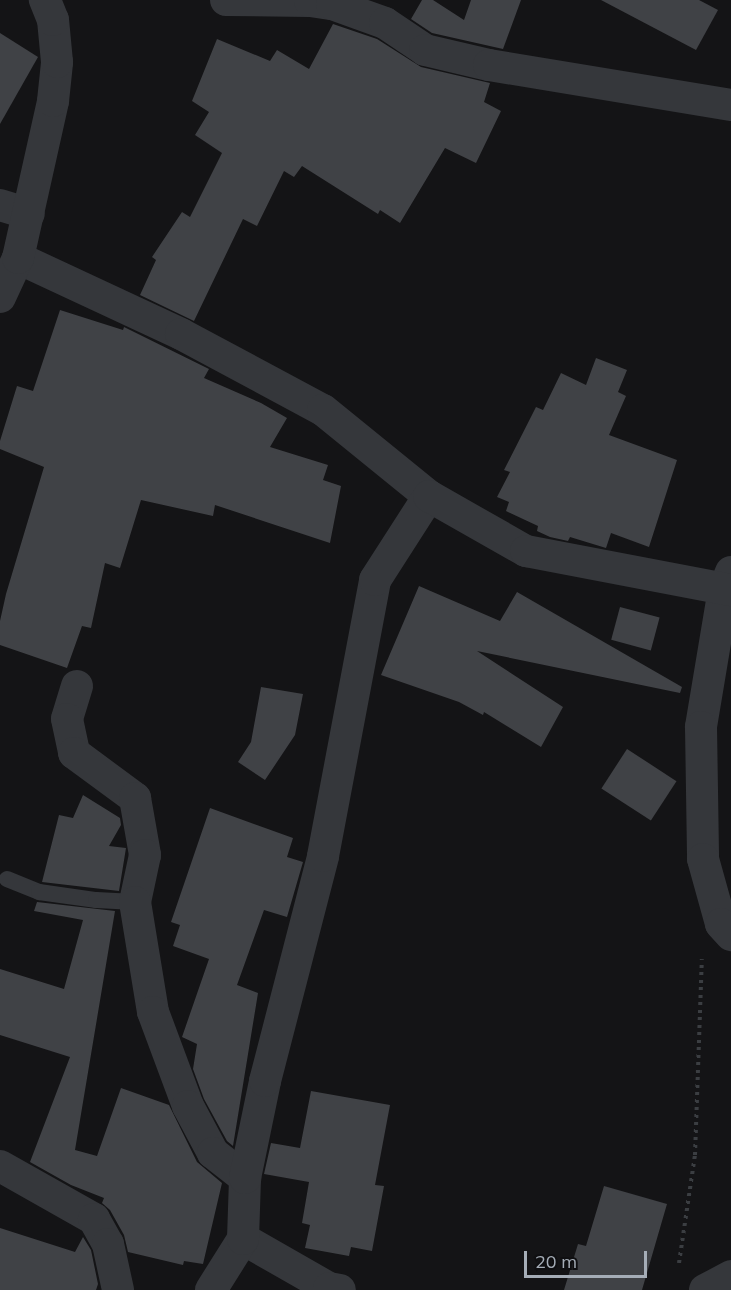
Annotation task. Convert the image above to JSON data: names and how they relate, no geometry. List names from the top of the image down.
{
  "scale_bar": "20 m"
}
